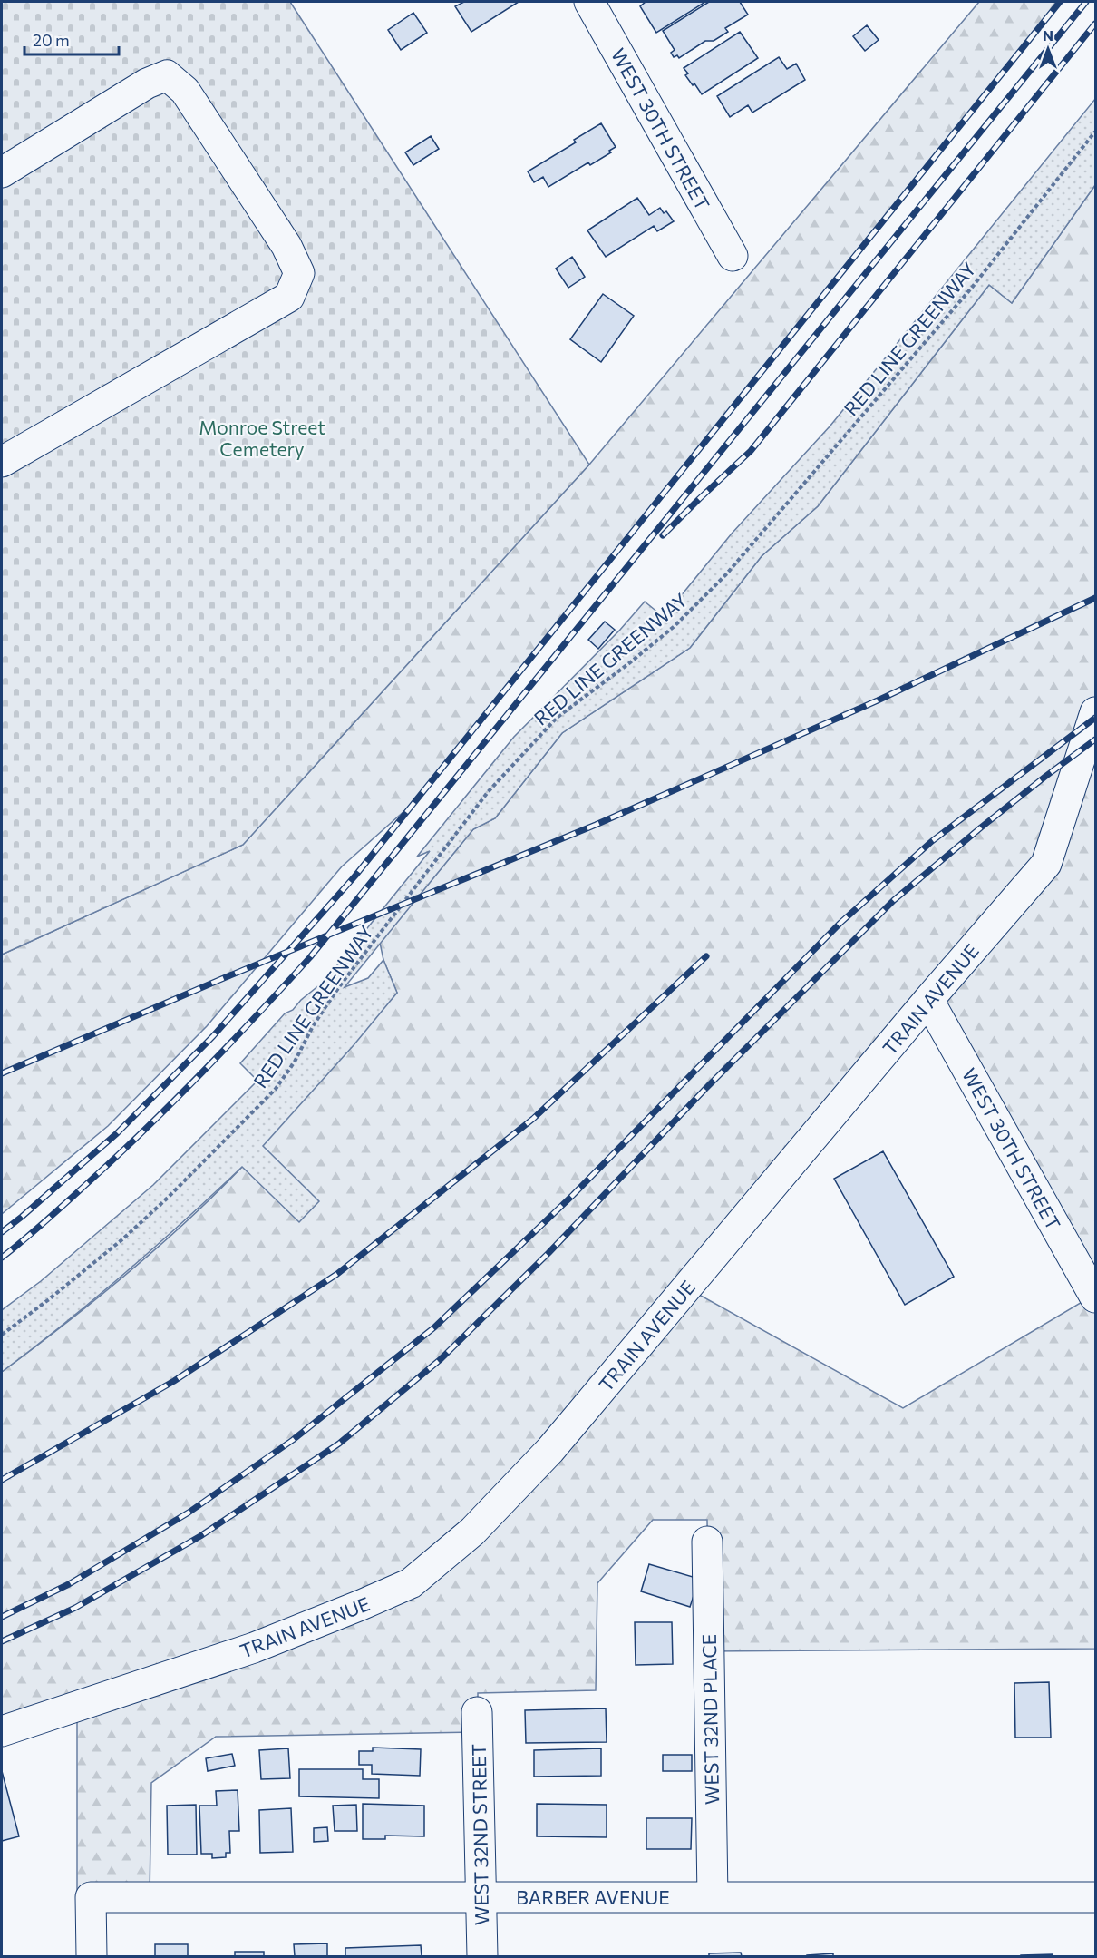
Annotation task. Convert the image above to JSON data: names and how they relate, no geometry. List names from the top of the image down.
{
  "streets": {
    "street": [
      "WEST 30TH STREET",
      "TRAIN AVENUE",
      "WEST 32ND PLACE",
      "WEST 32ND STREET",
      "BARBER AVENUE"
    ],
    "path": ["RED LINE GREENWAY"]
  },
  "crossings": [
    ["WEST 30TH STREET", "TRAIN AVENUE"],
    ["WEST 32ND PLACE", "BARBER AVENUE"],
    ["WEST 32ND STREET", "BARBER AVENUE"]
  ],
  "parks": ["Monroe Street Cemetery"],
  "scale_bar": "20 m",
  "north": "top"
}
